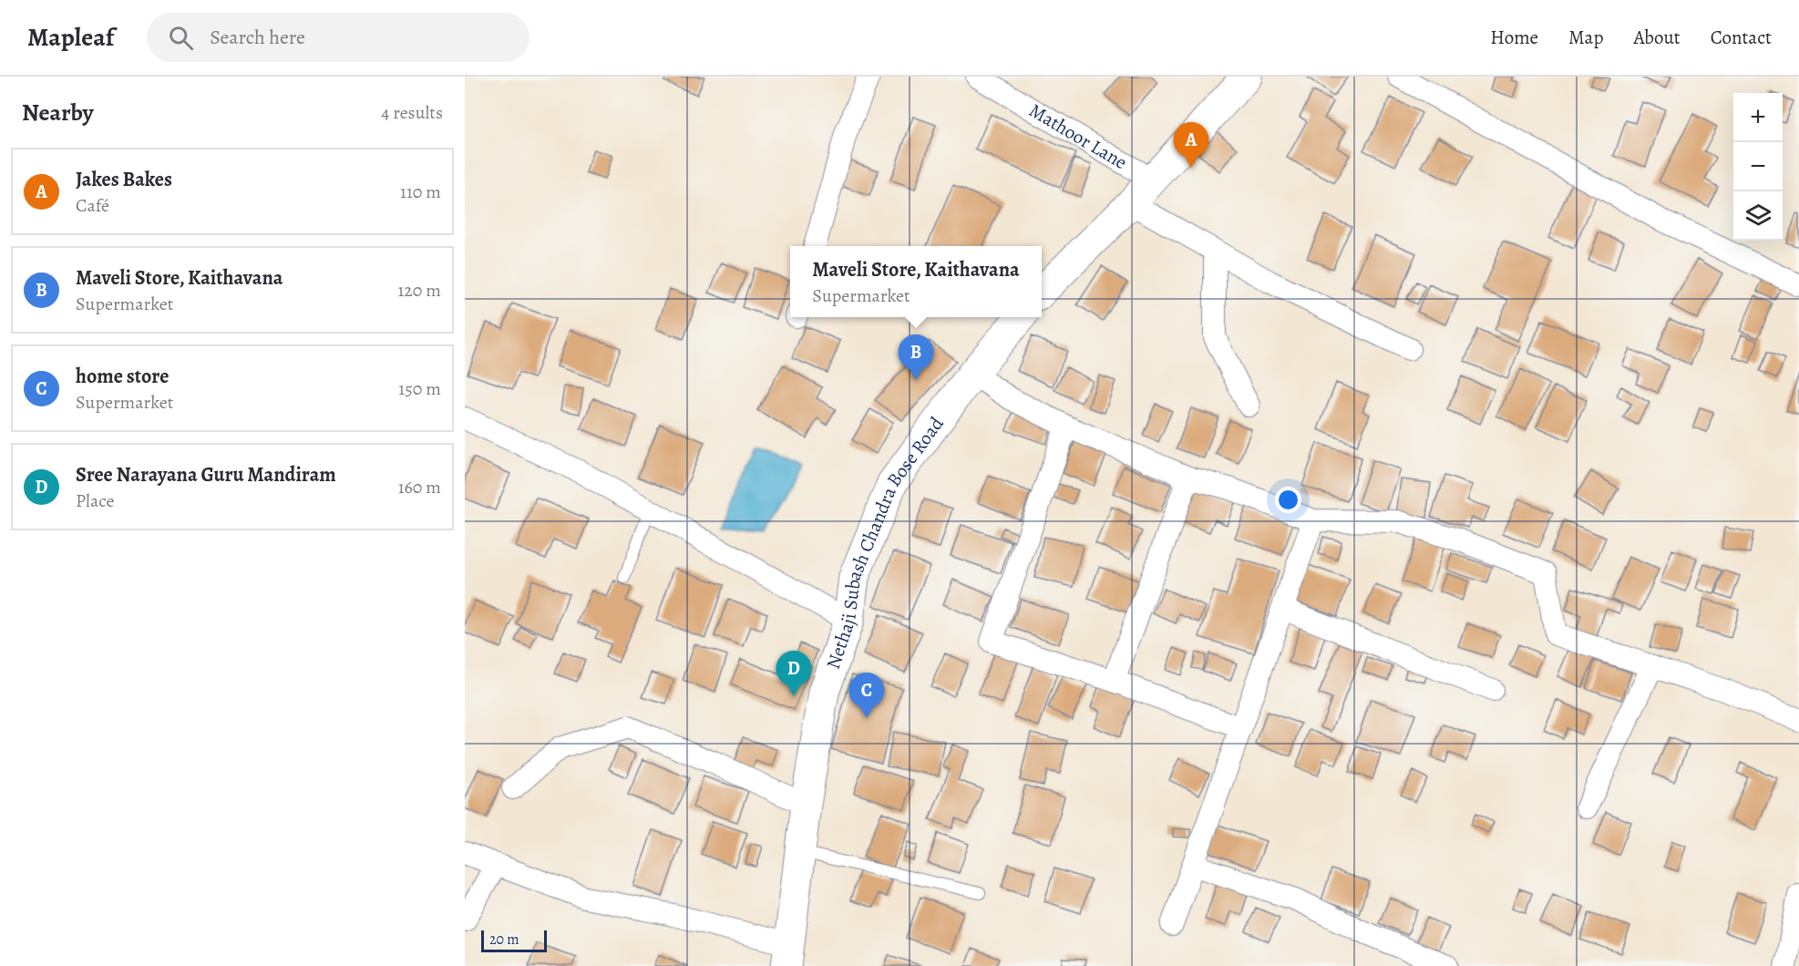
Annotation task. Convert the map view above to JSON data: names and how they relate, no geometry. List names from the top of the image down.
{
  "streets": {
    "main road": ["Nethaji Subash Chandra Bose Road"],
    "street": ["Mathoor Lane"]
  },
  "scale_bar": "20 m",
  "page": {
    "header": "Mapleaf",
    "search": "Search here",
    "nav": [
      "Home",
      "Map",
      "About",
      "Contact"
    ],
    "heading": ["Nearby", "4 results"],
    "map_buttons": ["+", "−"],
    "pins": [
      "A",
      "B",
      "D",
      "C"
    ],
    "list": [
      {
        "mark": "A",
        "name": "Jakes Bakes",
        "note": "Café",
        "value": "110 m"
      },
      {
        "mark": "B",
        "name": "Maveli Store, Kaithavana",
        "note": "Supermarket",
        "value": "120 m"
      },
      {
        "mark": "C",
        "name": "home store",
        "note": "Supermarket",
        "value": "150 m"
      },
      {
        "mark": "D",
        "name": "Sree Narayana Guru Mandiram",
        "note": "Place",
        "value": "160 m"
      }
    ],
    "popup": ["Maveli Store, Kaithavana", "Supermarket"],
    "scale": "20 m"
  }
}
